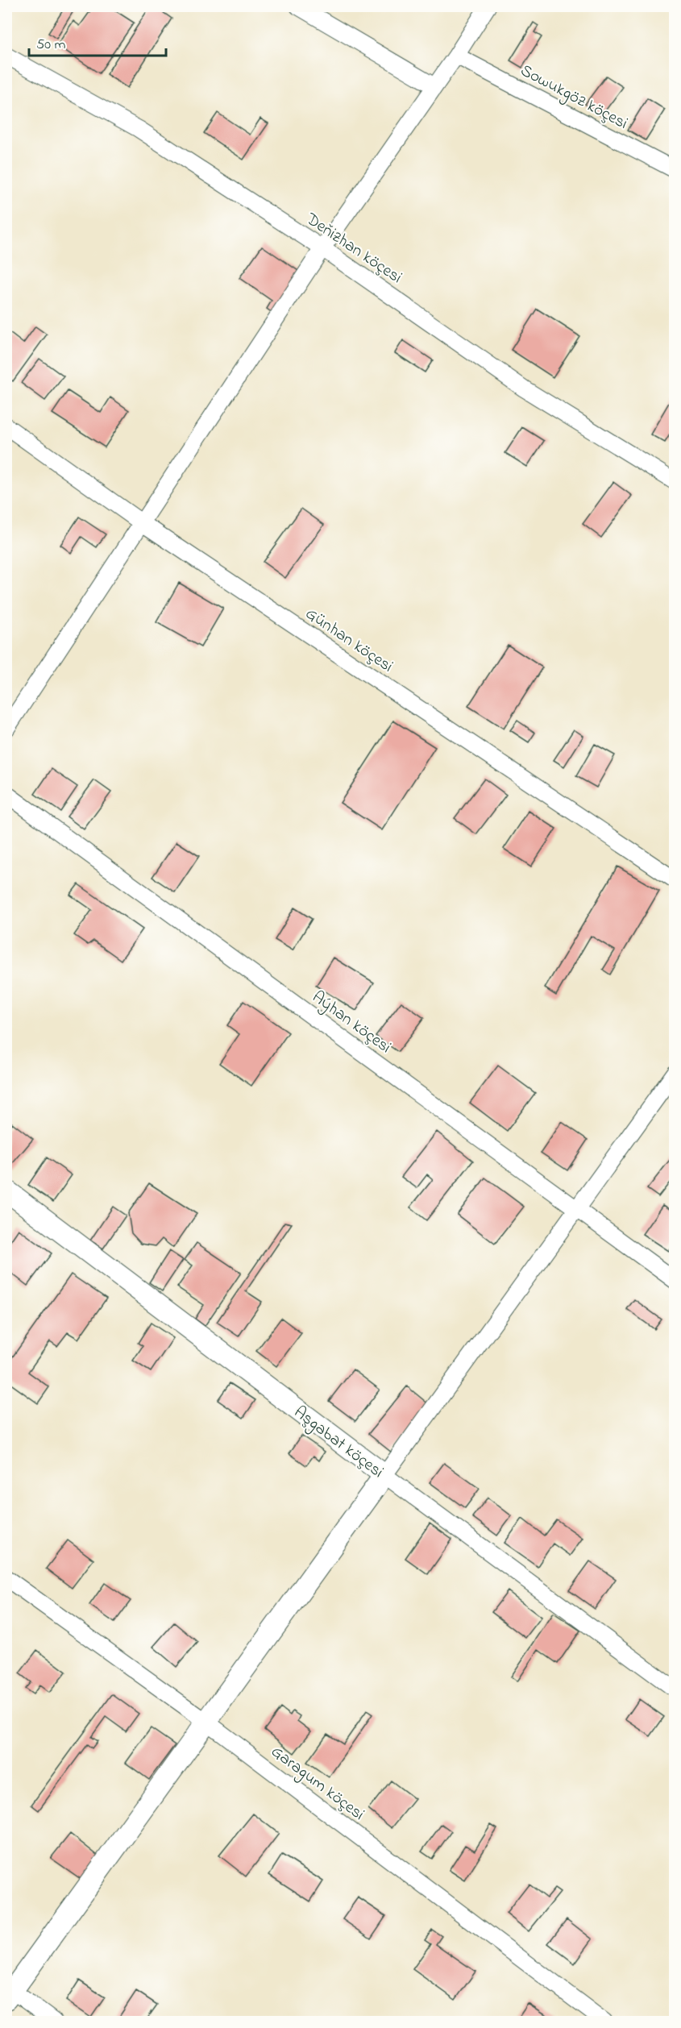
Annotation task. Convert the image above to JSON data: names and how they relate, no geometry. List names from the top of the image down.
{
  "streets": {
    "street": [
      "Sowukgöz köçesi",
      "Deňizhan köçesi",
      "Günhan köçesi",
      "Aýhan köçesi",
      "Aşgabat köçesi",
      "Garagum köçesi"
    ]
  },
  "scale_bar": "50 m"
}
